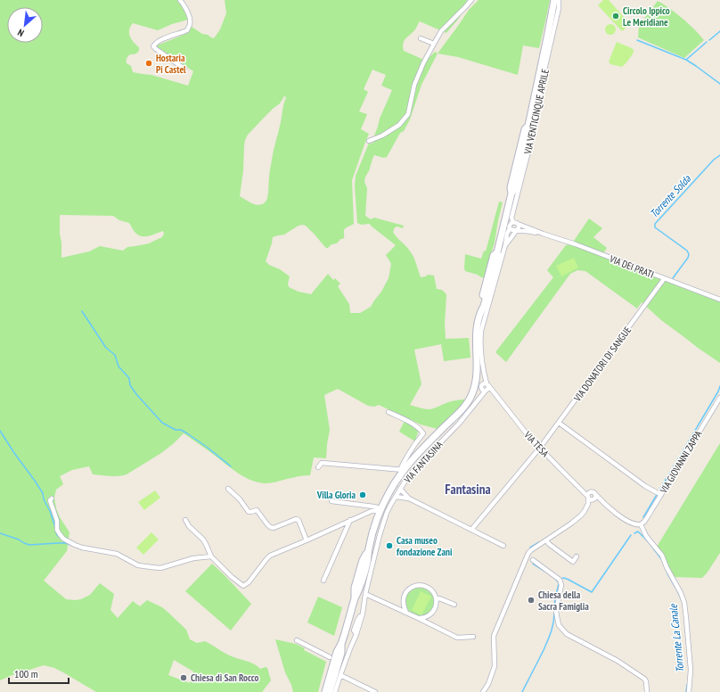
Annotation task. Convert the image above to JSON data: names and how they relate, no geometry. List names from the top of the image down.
{
  "streets": {
    "street": [
      "VIA VENTICINQUE APRILE",
      "VIA DEI PRATI",
      "VIA DONATORI DI SANGUE",
      "VIA TESA",
      "VIA FANTASINA",
      "VIA GIOVANNI ZAPPA"
    ]
  },
  "crossings": [
    ["VIA VENTICINQUE APRILE", "VIA DEI PRATI"],
    ["VIA VENTICINQUE APRILE", "VIA TESA"],
    ["VIA VENTICINQUE APRILE", "VIA FANTASINA"],
    ["VIA DEI PRATI", "VIA DONATORI DI SANGUE"],
    ["VIA DONATORI DI SANGUE", "VIA TESA"],
    ["VIA TESA", "VIA FANTASINA"],
    ["VIA TESA", "VIA GIOVANNI ZAPPA"]
  ],
  "districts": ["Fantasina"],
  "water": ["Torrente Solda", "Torrente La Canale"],
  "places": [
    "Circolo Ippico Le Meridiane",
    "Hostaria Pi Castel",
    "Villa Gloria",
    "Casa museo fondazione Zani",
    "Chiesa della Sacra Famiglia",
    "Chiesa di San Rocco"
  ],
  "scale_bar": "100 m",
  "north": "bottom left"
}
